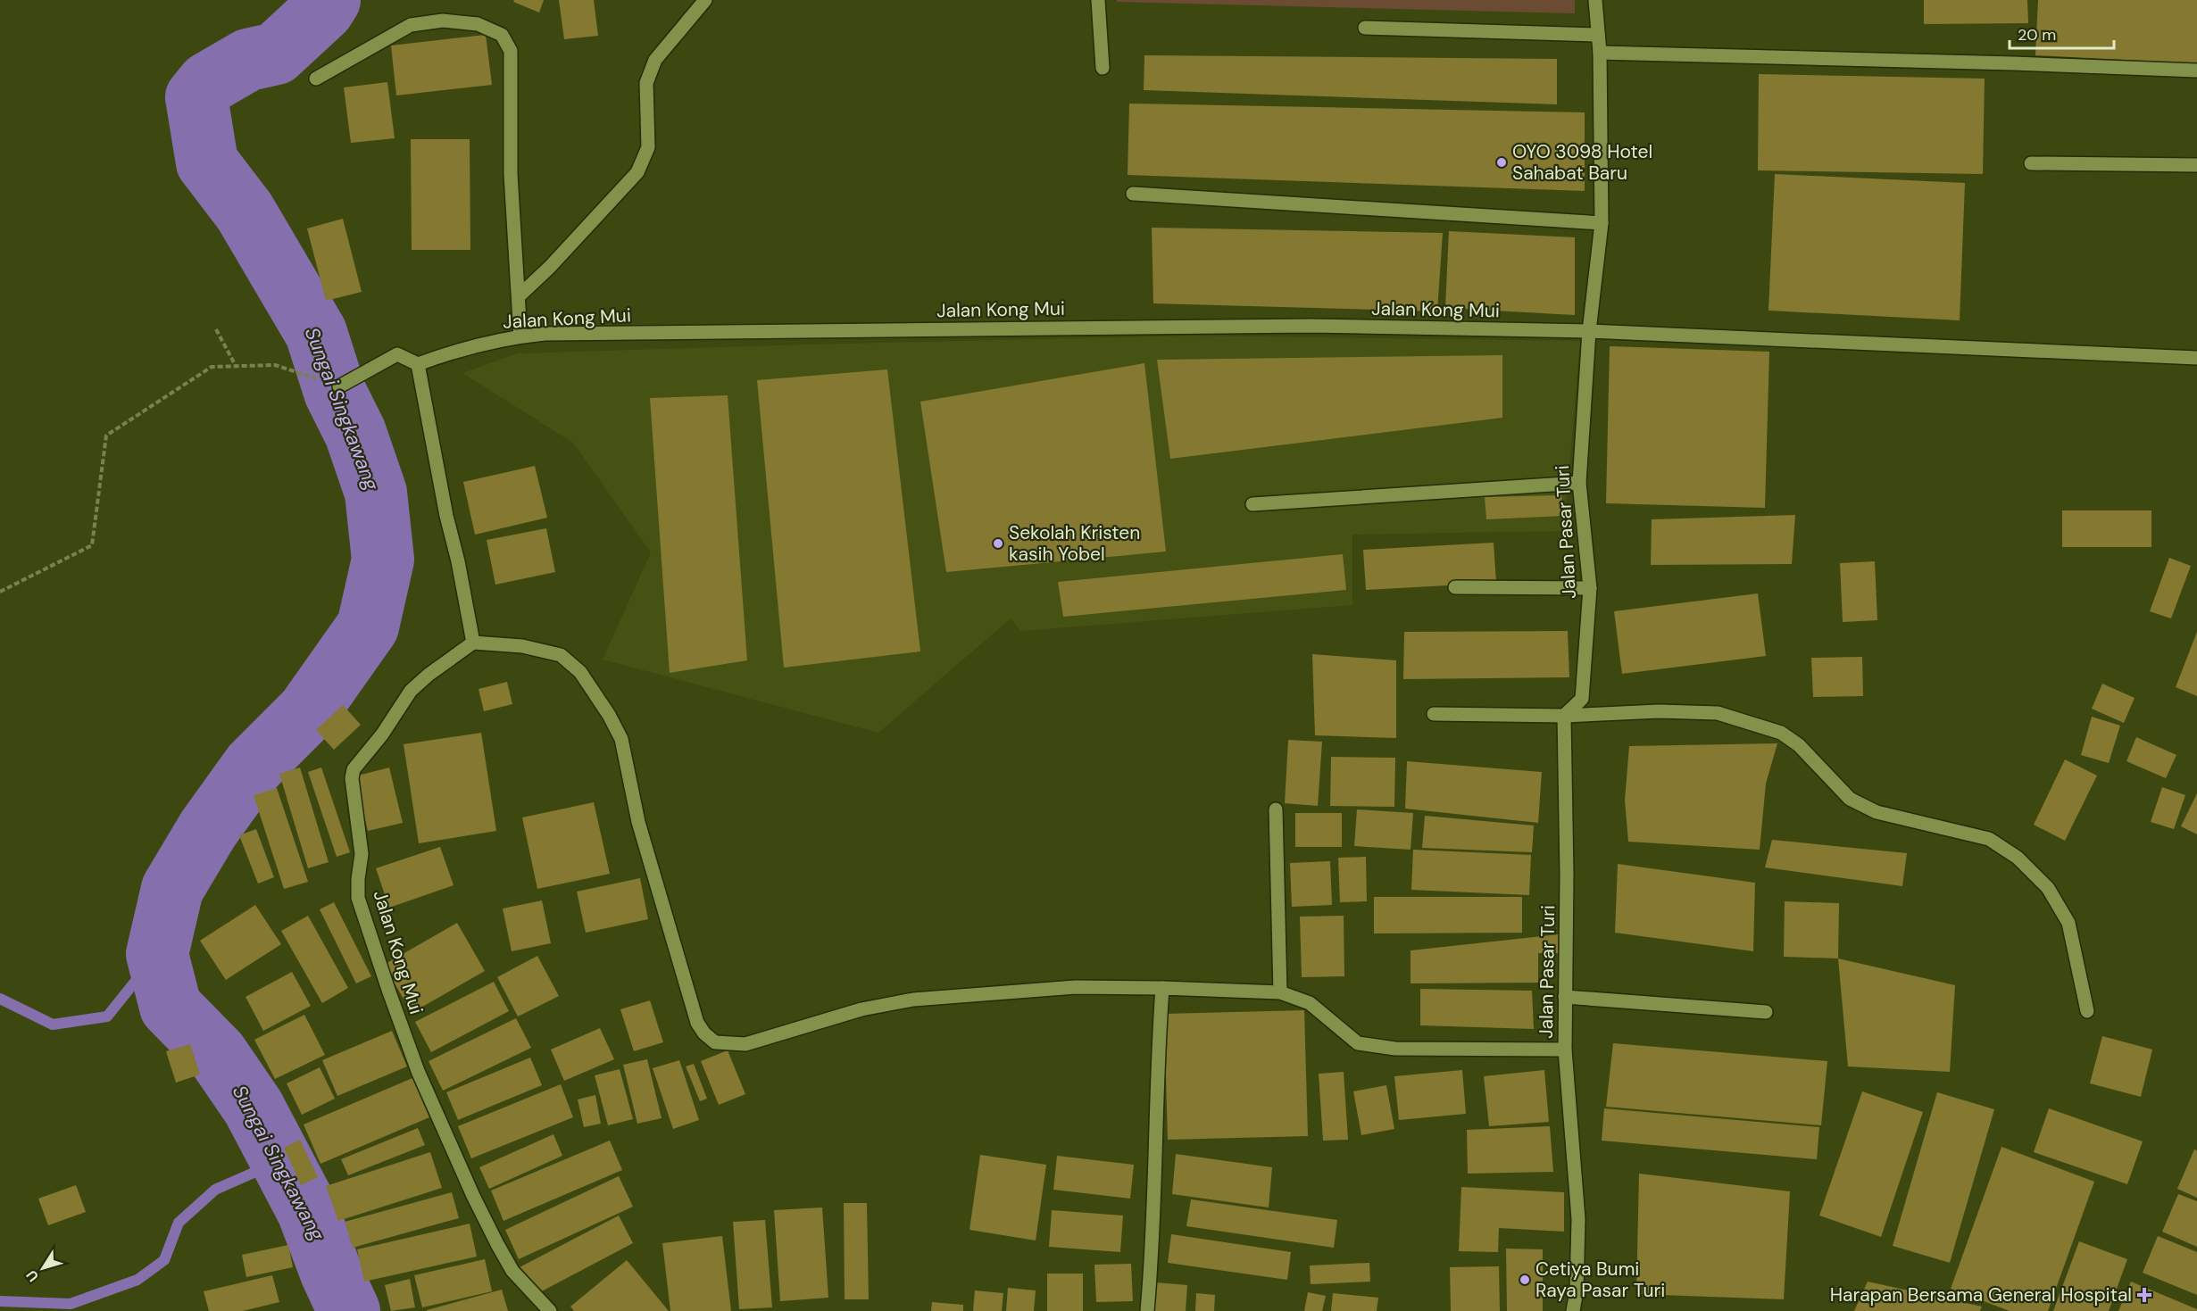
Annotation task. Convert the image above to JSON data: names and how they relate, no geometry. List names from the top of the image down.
{
  "streets": {
    "street": ["Jalan Kong Mui", "Jalan Pasar Turi"]
  },
  "crossings": [
    ["Jalan Kong Mui", "Jalan Pasar Turi"]
  ],
  "water": ["Sungai Singkawang"],
  "places": {
    "other": ["OYO 3098 Hotel Sahabat Baru", "Sekolah Kristen kasih Yobel", "Cetiya Bumi Raya Pasar Turi"],
    "health": ["Harapan Bersama General Hospital"]
  },
  "scale_bar": "20 m",
  "north": "bottom left"
}
